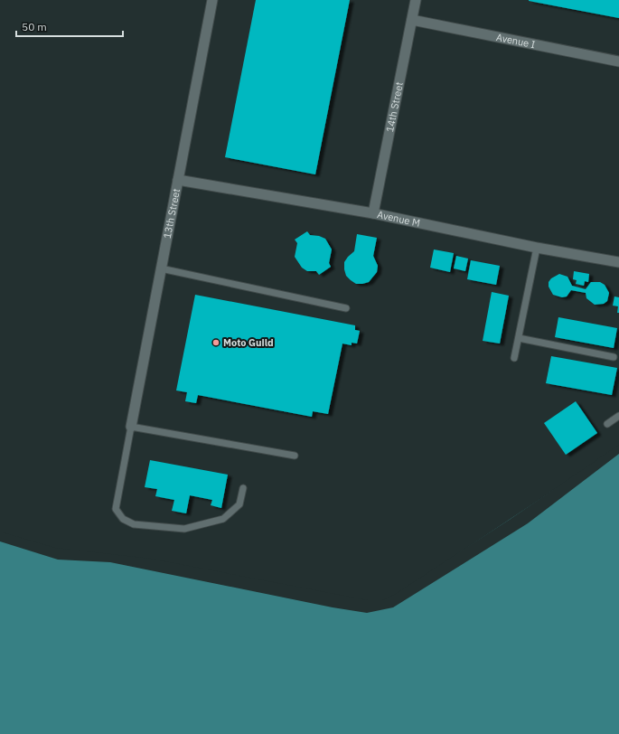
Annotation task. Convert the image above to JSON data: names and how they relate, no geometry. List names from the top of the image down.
{
  "streets": {
    "street": [
      "Avenue I",
      "14th Street",
      "13th Street",
      "Avenue M"
    ]
  },
  "crossings": [
    ["Avenue I", "14th Street"],
    ["14th Street", "Avenue M"],
    ["13th Street", "Avenue M"]
  ],
  "places": ["Moto Guild"],
  "scale_bar": "50 m"
}
